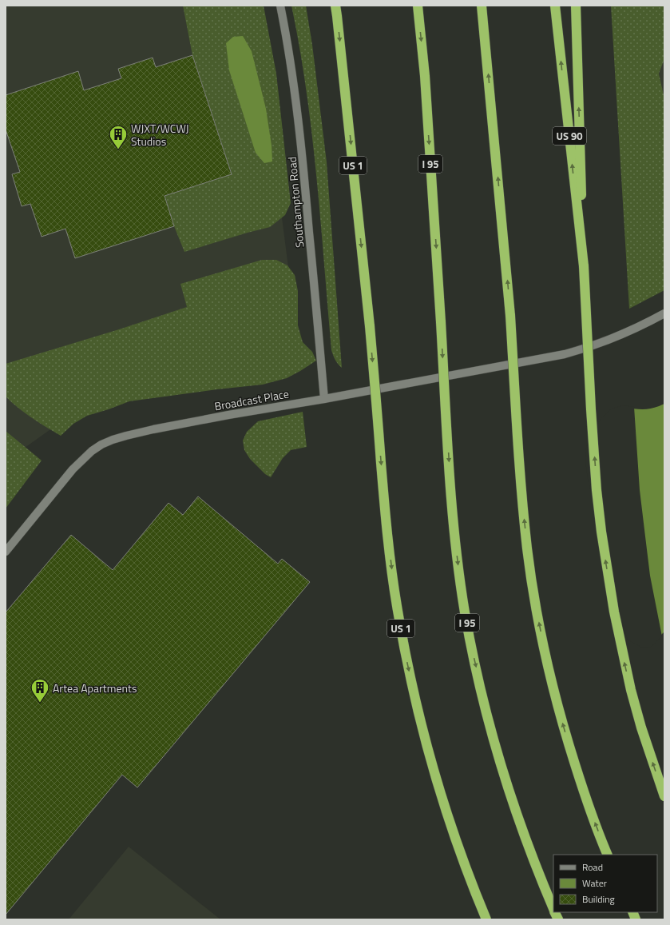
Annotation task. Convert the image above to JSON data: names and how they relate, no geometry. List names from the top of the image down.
{
  "streets": {
    "highway": ["US 90", "I 95", "US 1"],
    "street": ["Southampton Road", "Broadcast Place"]
  },
  "crossings": [
    ["Southampton Road", "Broadcast Place"]
  ],
  "places": {
    "building": ["WJXT/WCWJ Studios", "Artea Apartments"]
  },
  "legend": ["Road", "Water", "Building"]
}
